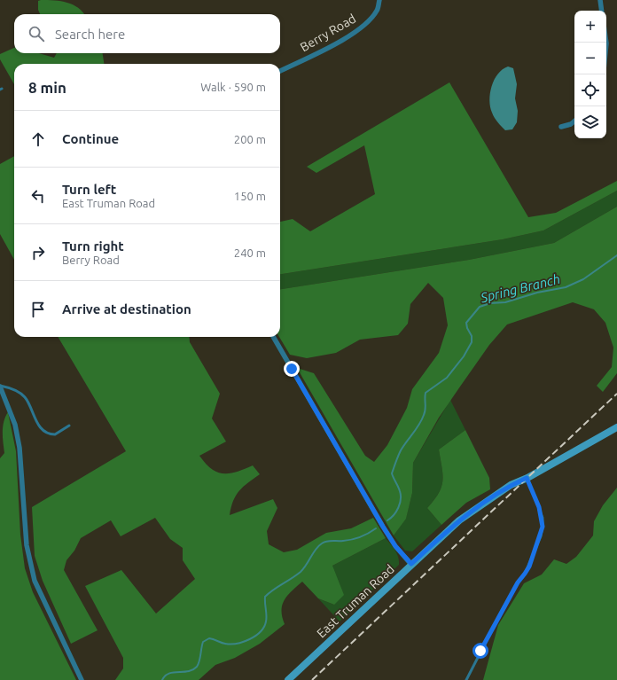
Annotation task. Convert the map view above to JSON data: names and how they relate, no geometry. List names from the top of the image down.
{
  "streets": {
    "main road": ["East Truman Road"],
    "street": ["Berry Road"]
  },
  "water": ["Spring Branch"],
  "page": {
    "map_buttons": ["+", "−"],
    "search": "Search here",
    "heading": ["8 min", "Walk · 590 m"],
    "list": [
      ["Continue", "200 m"],
      ["Turn left", "East Truman Road", "150 m"],
      ["Turn right", "Berry Road", "240 m"],
      "Arrive at destination"
    ]
  }
}
